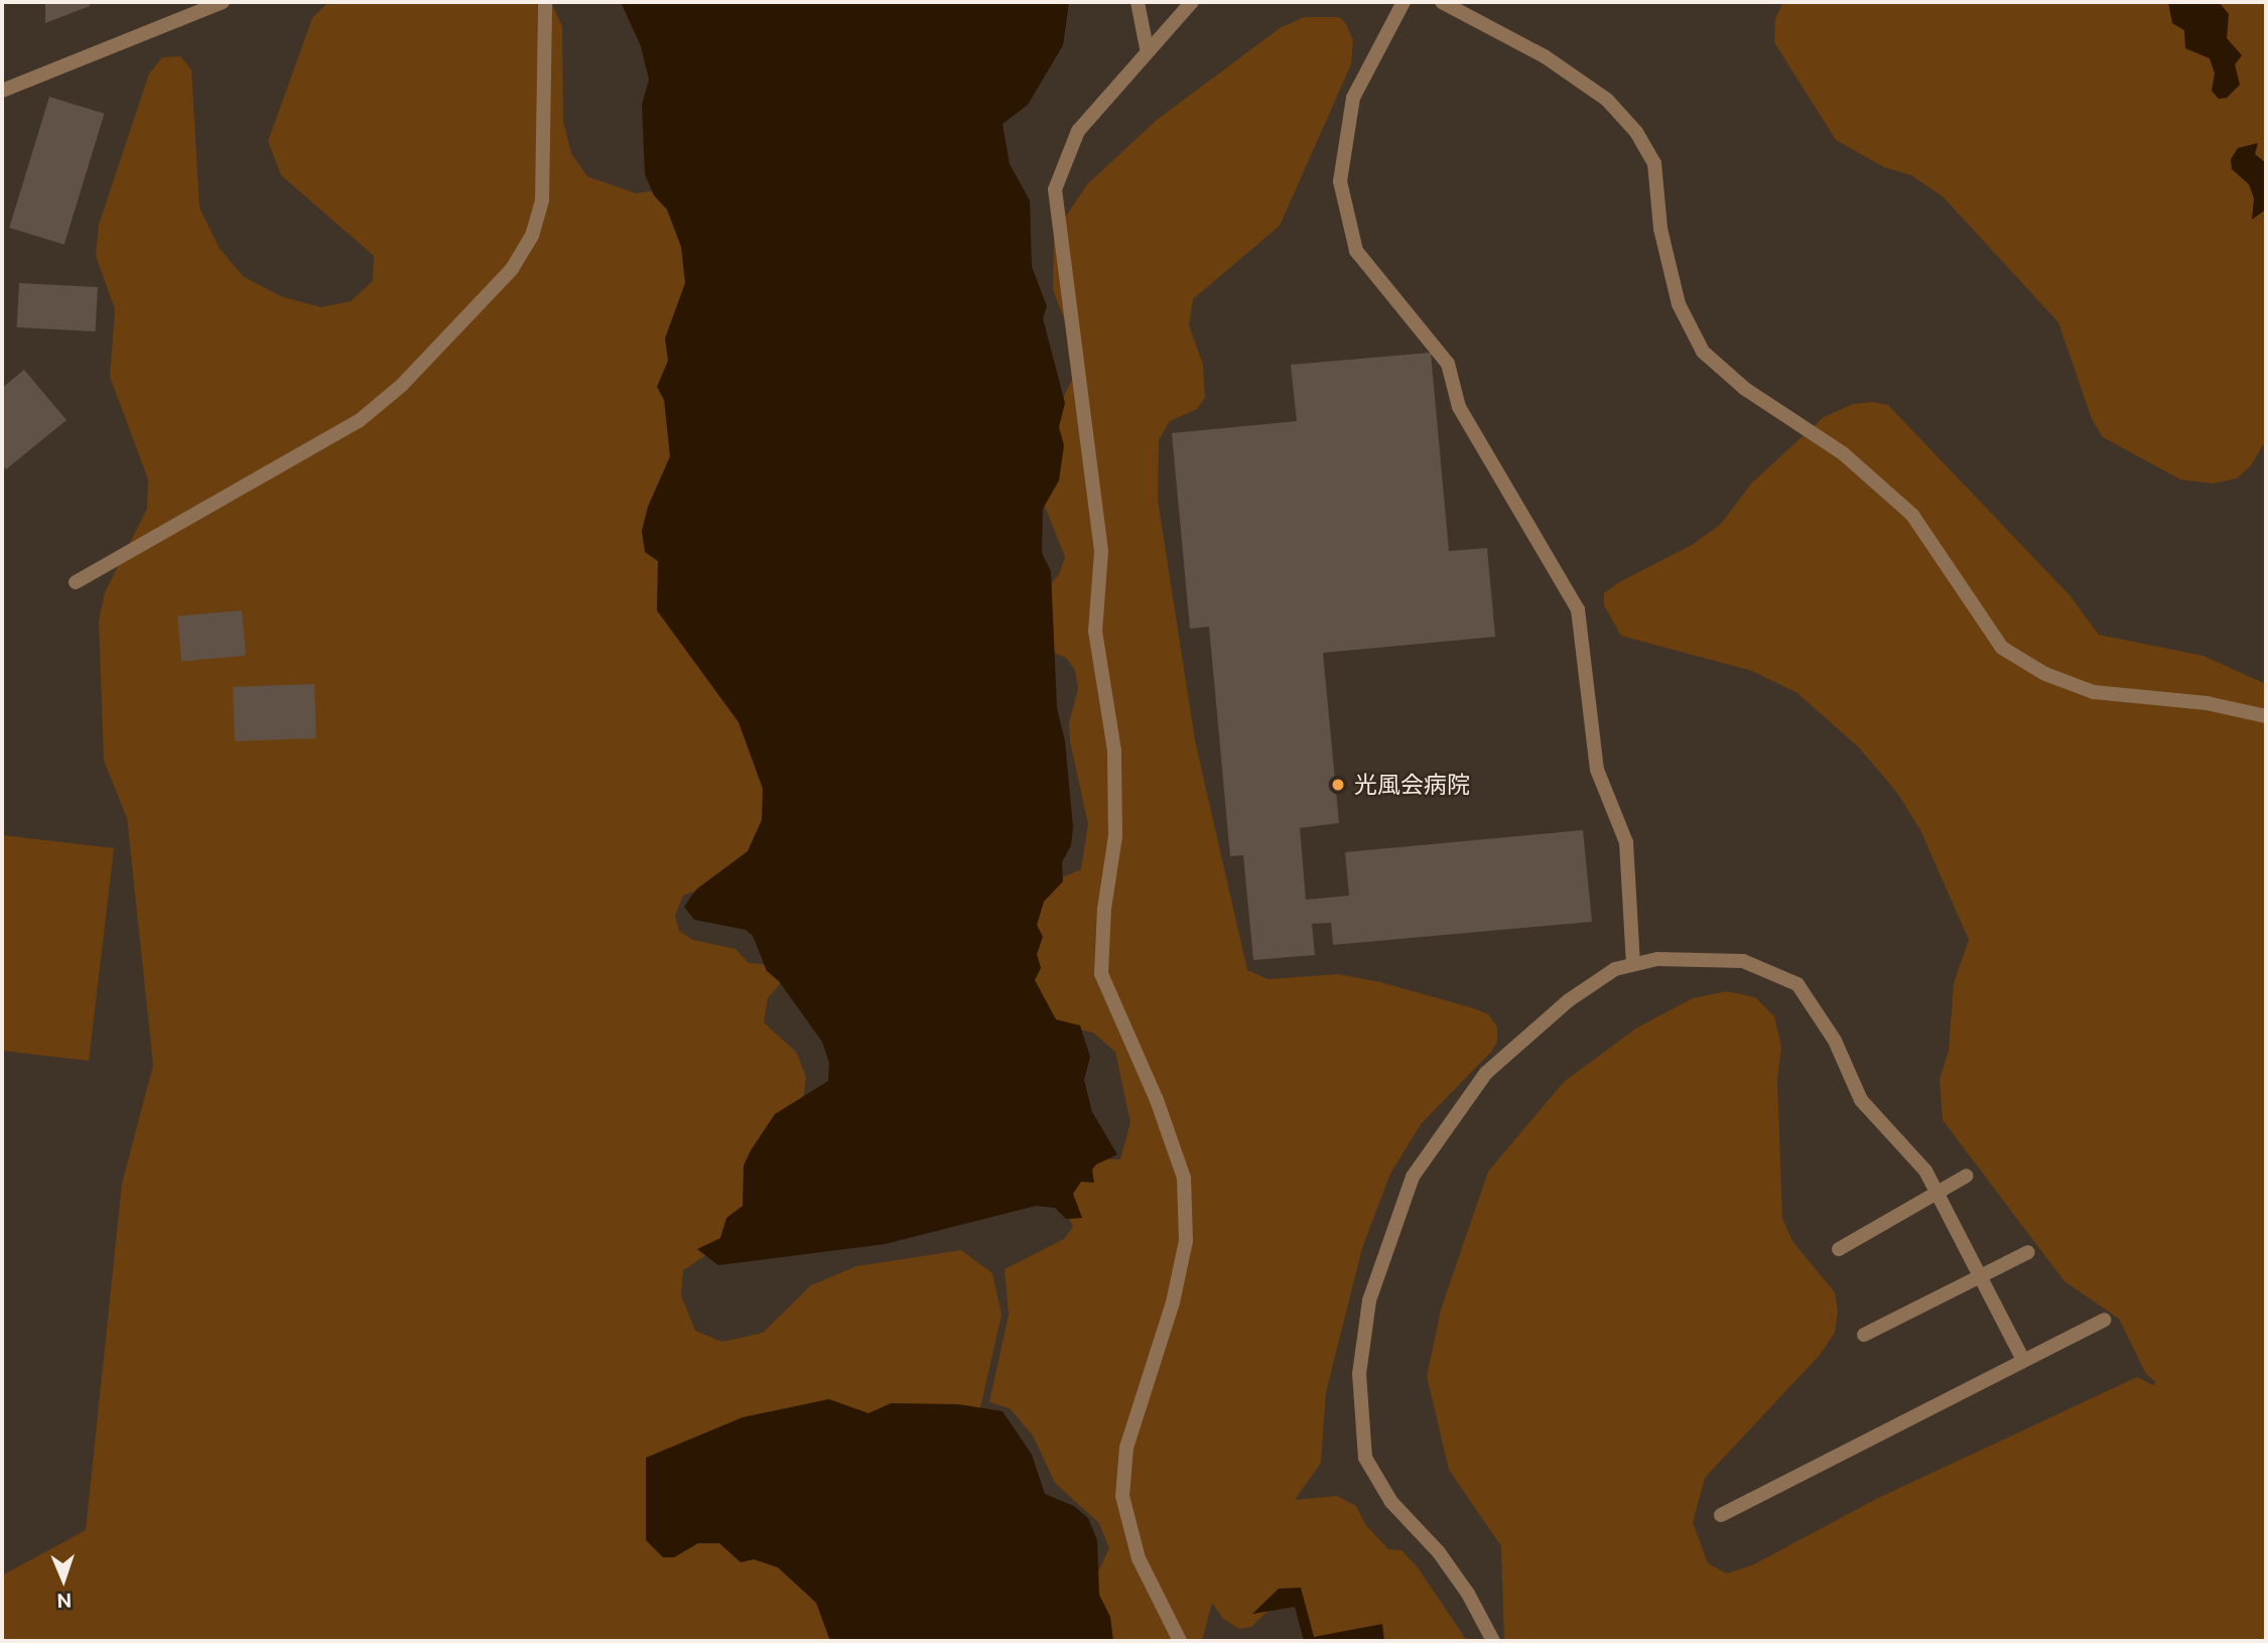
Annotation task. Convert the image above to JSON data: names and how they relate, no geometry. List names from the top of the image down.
{
  "places": ["光風会病院"],
  "north": "bottom"
}
